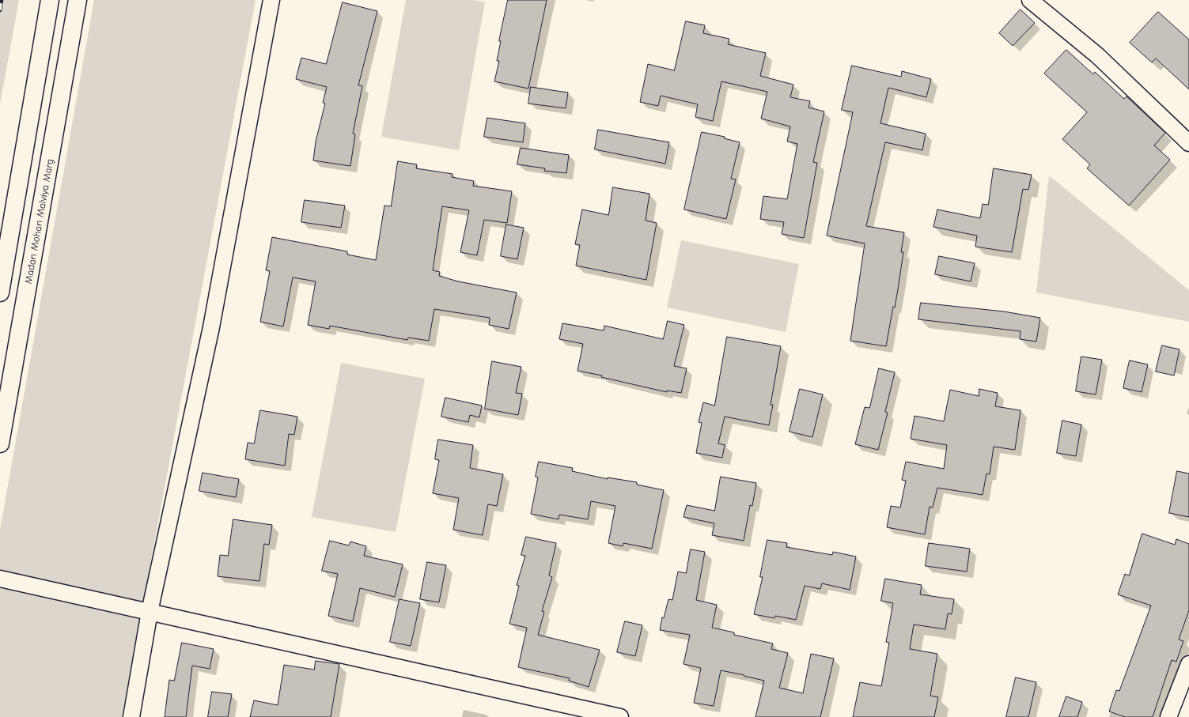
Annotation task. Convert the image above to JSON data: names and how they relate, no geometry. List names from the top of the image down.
{
  "streets": {
    "main road": ["Madan Mohan Malviya Marg"]
  }
}
